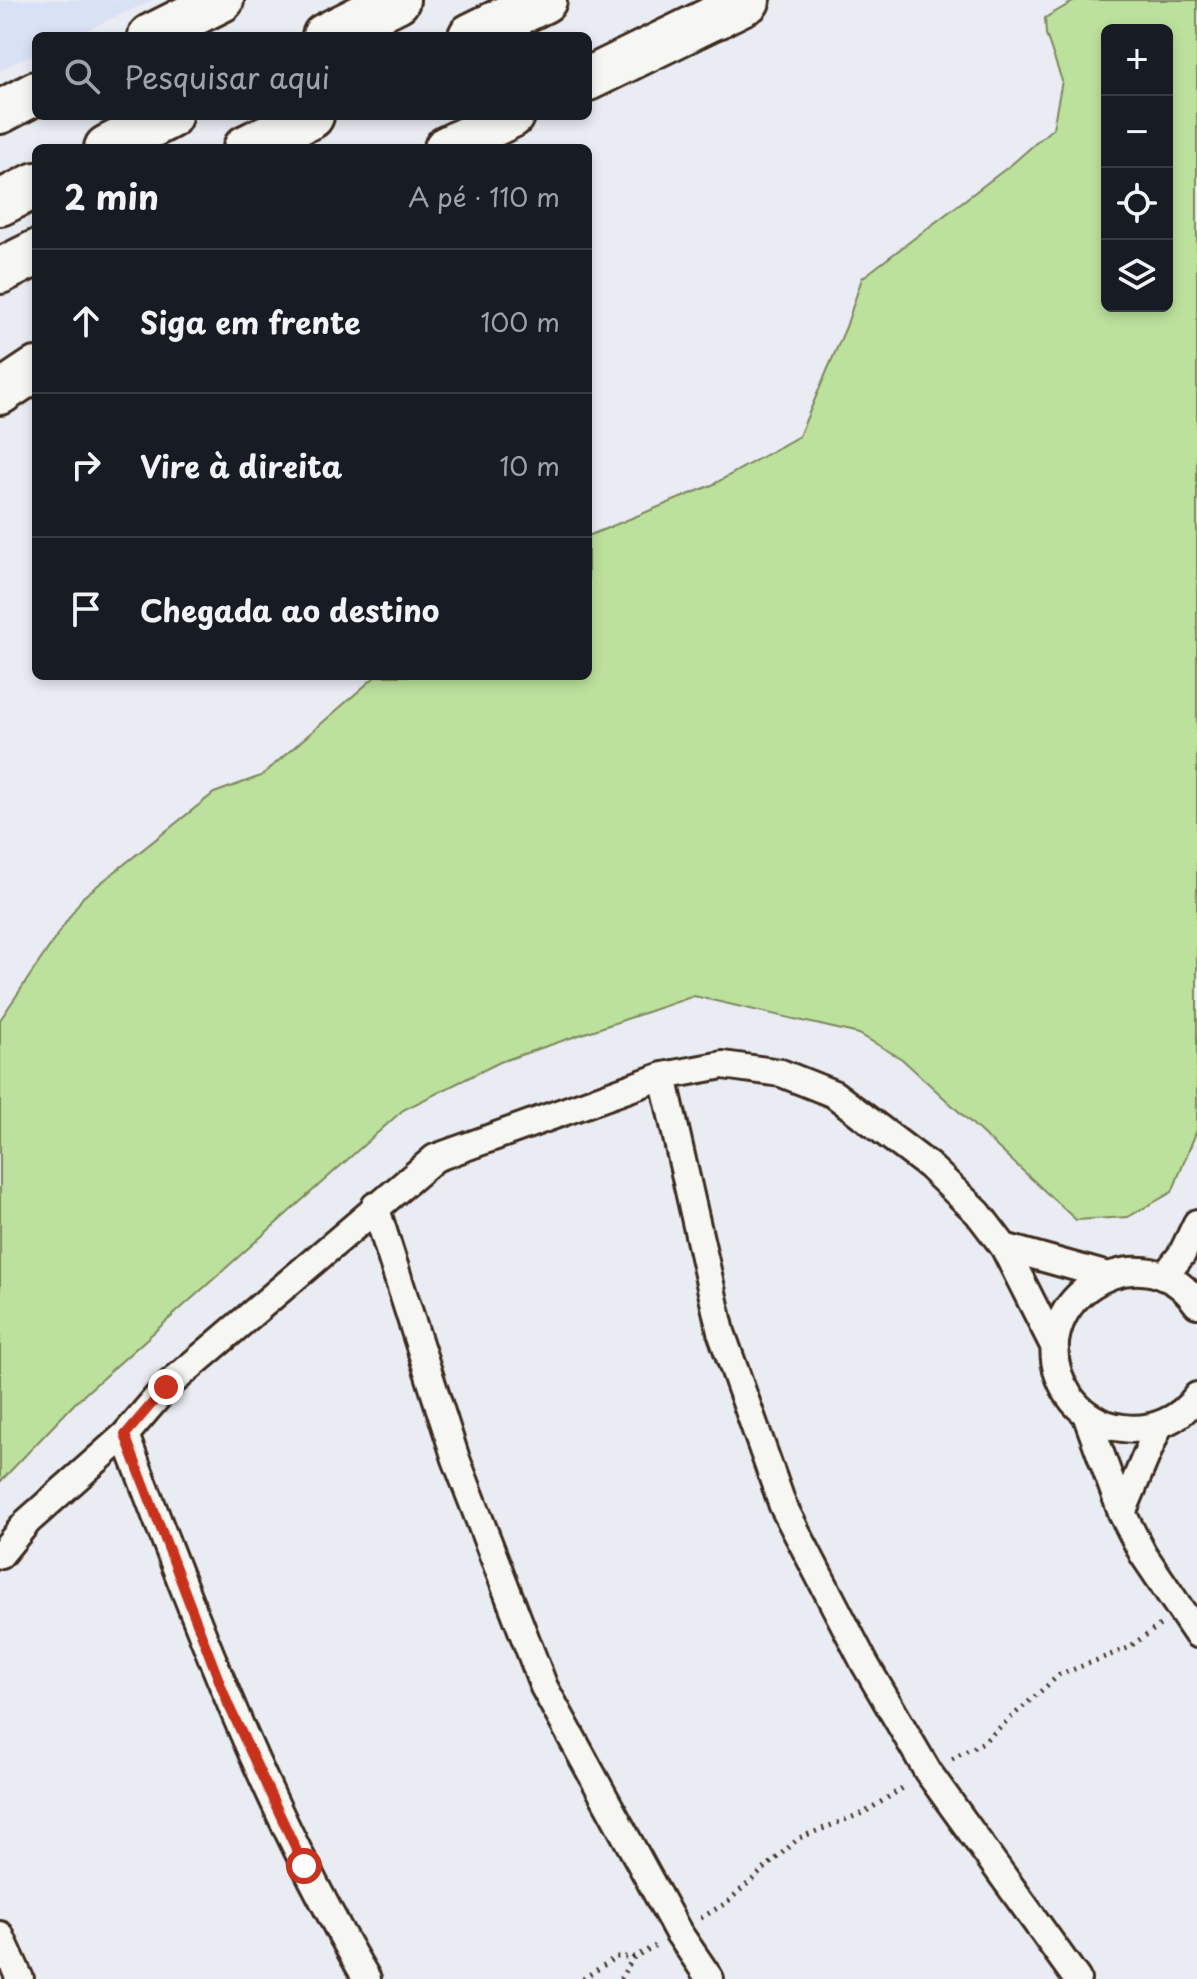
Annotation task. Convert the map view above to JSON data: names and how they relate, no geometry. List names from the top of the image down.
{
  "page": {
    "map_buttons": ["+", "−"],
    "search": "Pesquisar aqui",
    "heading": ["2 min", "A pé · 110 m"],
    "list": [
      ["Siga em frente", "100 m"],
      ["Vire à direita", "10 m"],
      "Chegada ao destino"
    ]
  }
}
